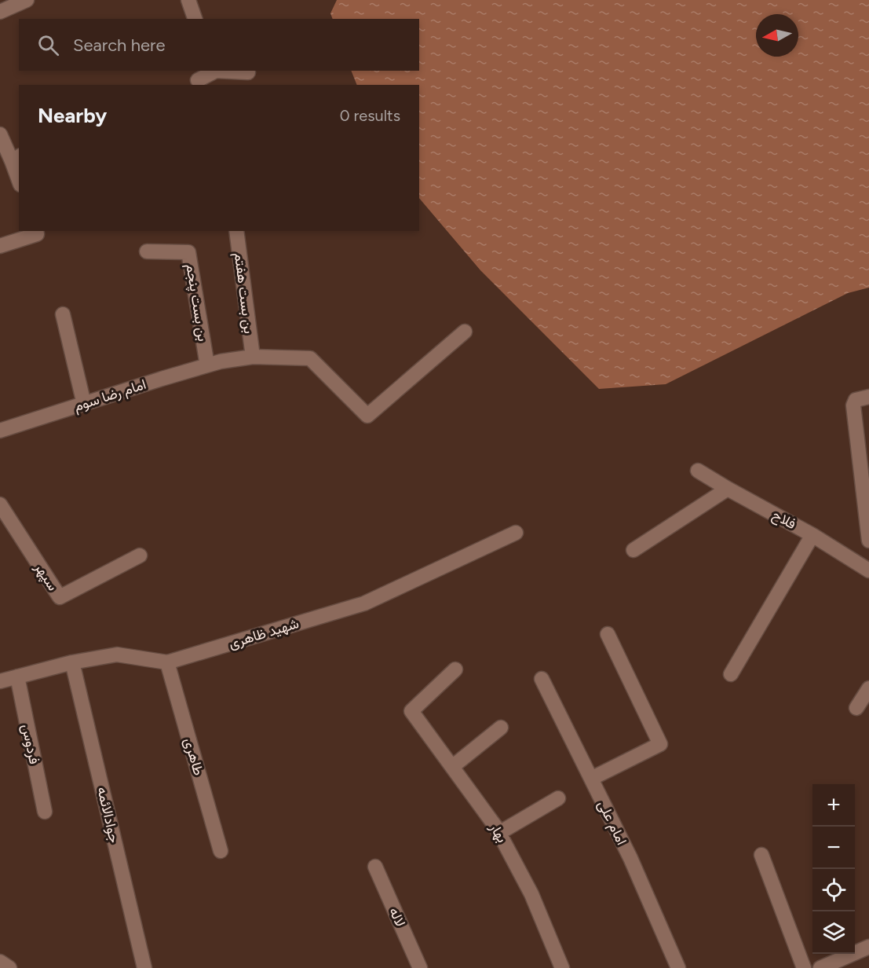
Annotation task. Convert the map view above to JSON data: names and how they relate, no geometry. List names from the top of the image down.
{
  "streets": {
    "street": [
      "بن بست هفتم",
      "بن بست پنجم",
      "امام رضا سوم",
      "فلاح",
      "سپهر",
      "شهید ظاهری",
      "فردوس",
      "طاهری",
      "جوادالائمه",
      "امام علی",
      "بهار",
      "لاله"
    ]
  },
  "crossings": [
    ["بن بست هفتم", "امام رضا سوم"],
    ["بن بست پنجم", "امام رضا سوم"],
    ["شهید ظاهری", "فردوس"],
    ["شهید ظاهری", "طاهری"],
    ["شهید ظاهری", "جوادالائمه"]
  ],
  "north": "left",
  "page": {
    "search": "Search here",
    "heading": ["Nearby", "0 results"],
    "map_buttons": ["+", "−"]
  }
}
